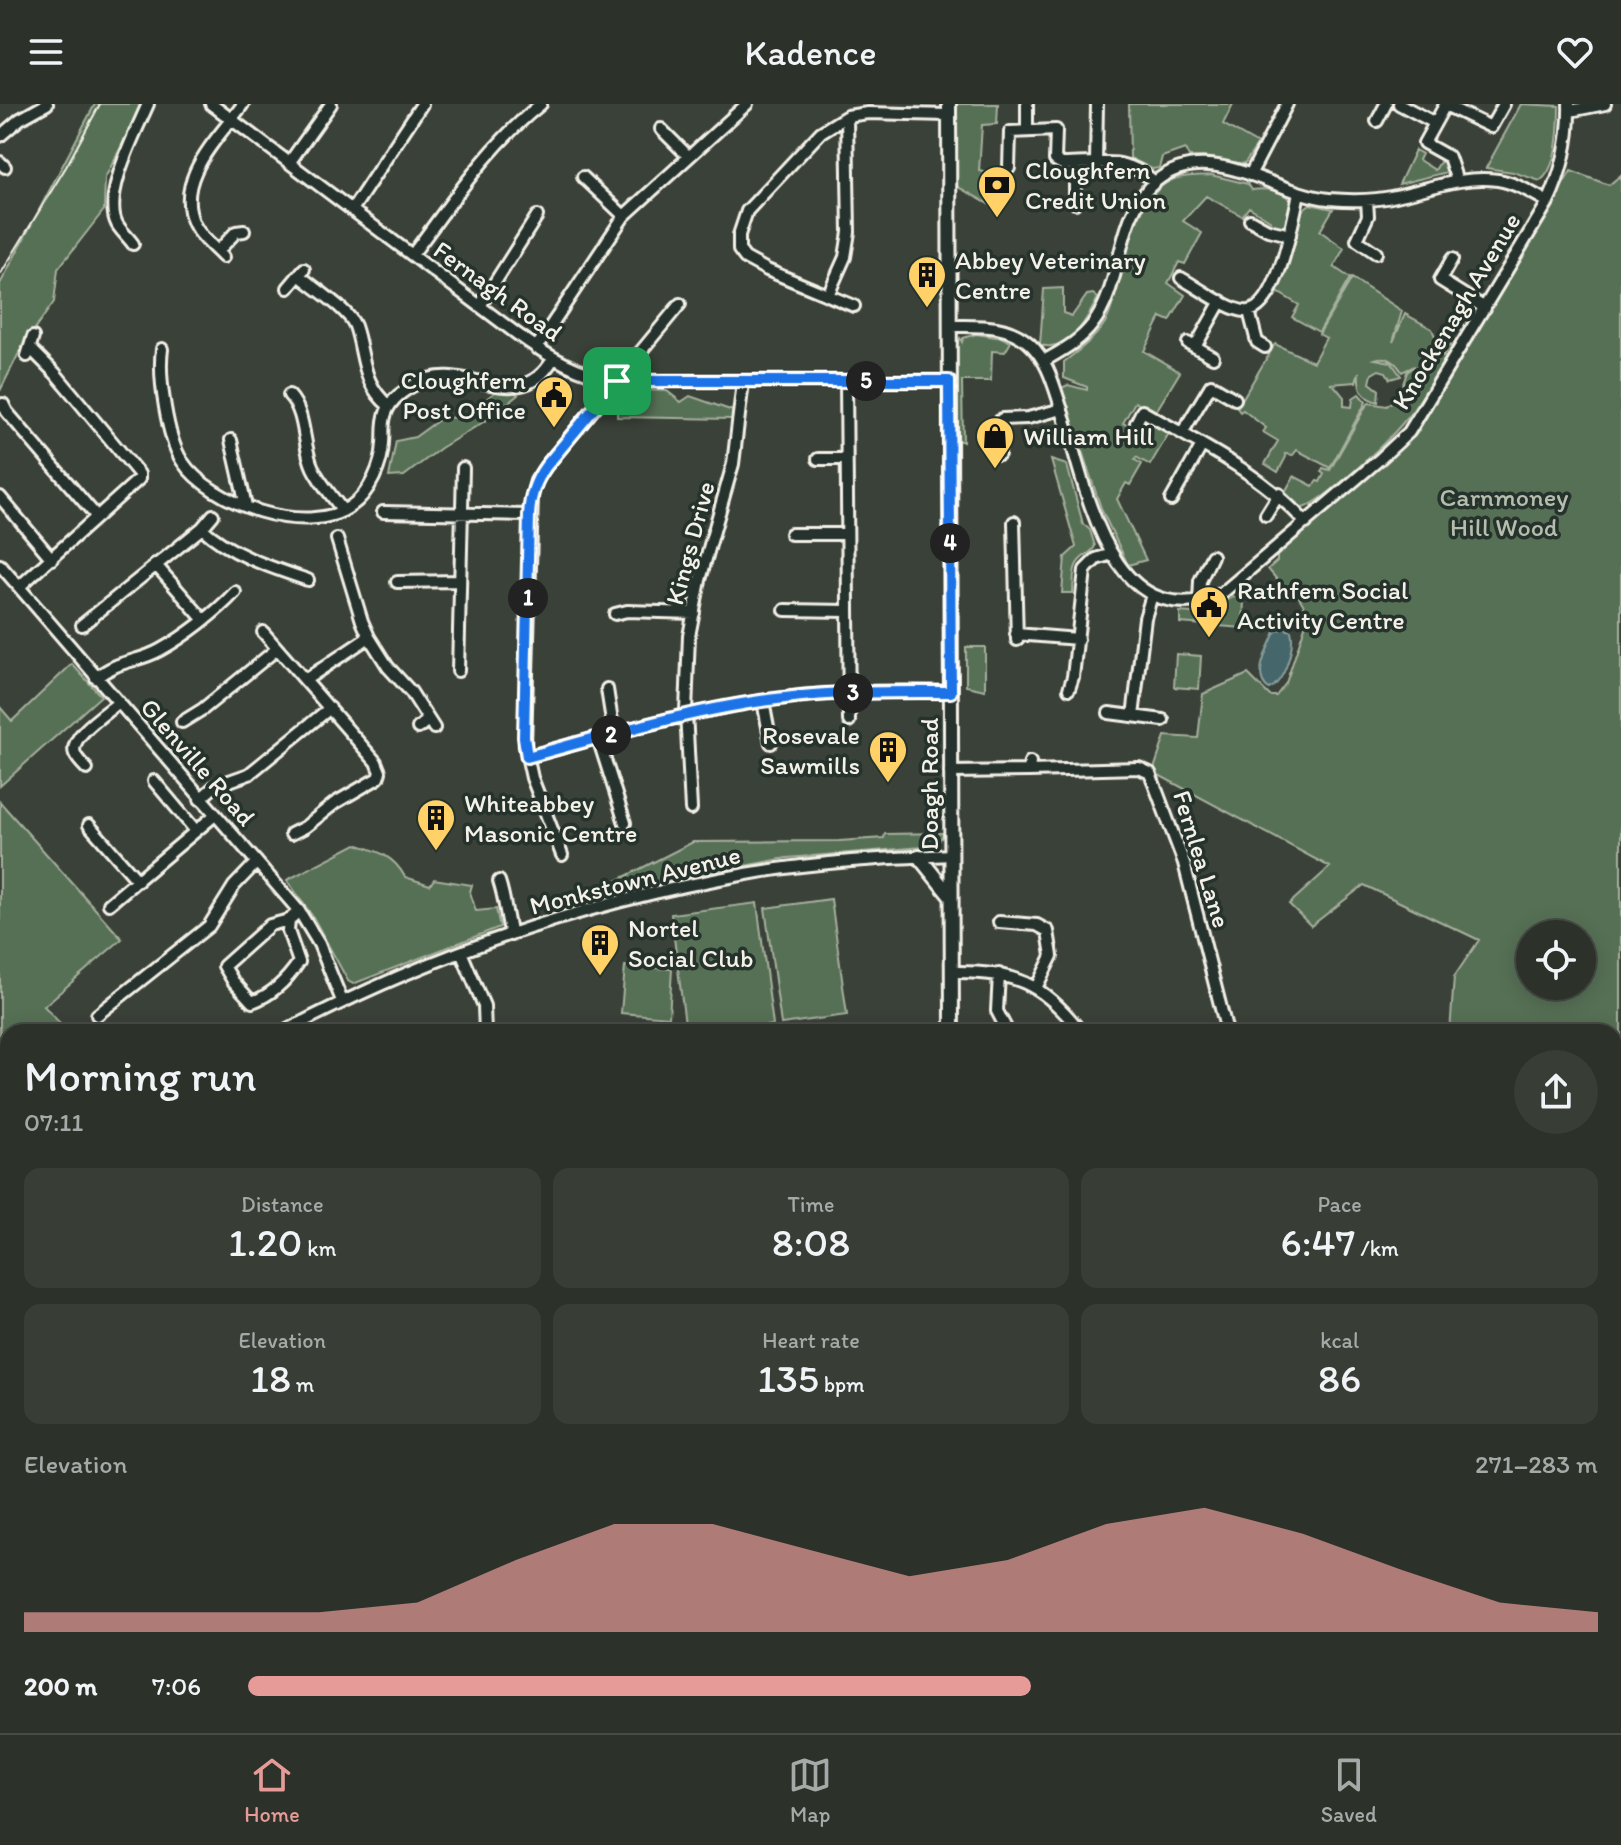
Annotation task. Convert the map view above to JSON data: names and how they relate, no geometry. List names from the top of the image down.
{
  "streets": {
    "main road": ["Doagh Road"],
    "street": [
      "Fernagh Road",
      "Knockenagh Avenue",
      "Kings Drive",
      "Glenville Road",
      "Fernlea Lane",
      "Monkstown Avenue"
    ]
  },
  "crossings": [
    ["Fernagh Road", "Kings Drive"],
    ["Fernagh Road", "Doagh Road"],
    ["Glenville Road", "Monkstown Avenue"],
    ["Doagh Road", "Fernlea Lane"],
    ["Doagh Road", "Monkstown Avenue"]
  ],
  "parks": ["Carnmoney Hill Wood"],
  "places": {
    "bank": ["Cloughfern Credit Union"],
    "building": [
      "Abbey Veterinary Centre",
      "Rosevale Sawmills",
      "Whiteabbey Masonic Centre",
      "Nortel Social Club"
    ],
    "public building": ["Cloughfern Post Office", "Rathfern Social Activity Centre"],
    "shop": ["William Hill"]
  },
  "page": {
    "header": "Kadence",
    "pins": [
      "5",
      "4",
      "1",
      "3",
      "2"
    ],
    "heading": ["Morning run", "07:11"],
    "stats": [
      ["Distance", "1.20 km"],
      ["Time", "8:08"],
      ["Pace", "6:47 /km"],
      ["Elevation", "18 m"],
      ["Heart rate", "135 bpm"],
      ["kcal", "86"]
    ],
    "chart": ["Elevation", "271–283 m"],
    "list": [
      {
        "name": "200 m",
        "note": "7:06"
      }
    ],
    "tabs": ["Home", "Map", "Saved"]
  }
}
